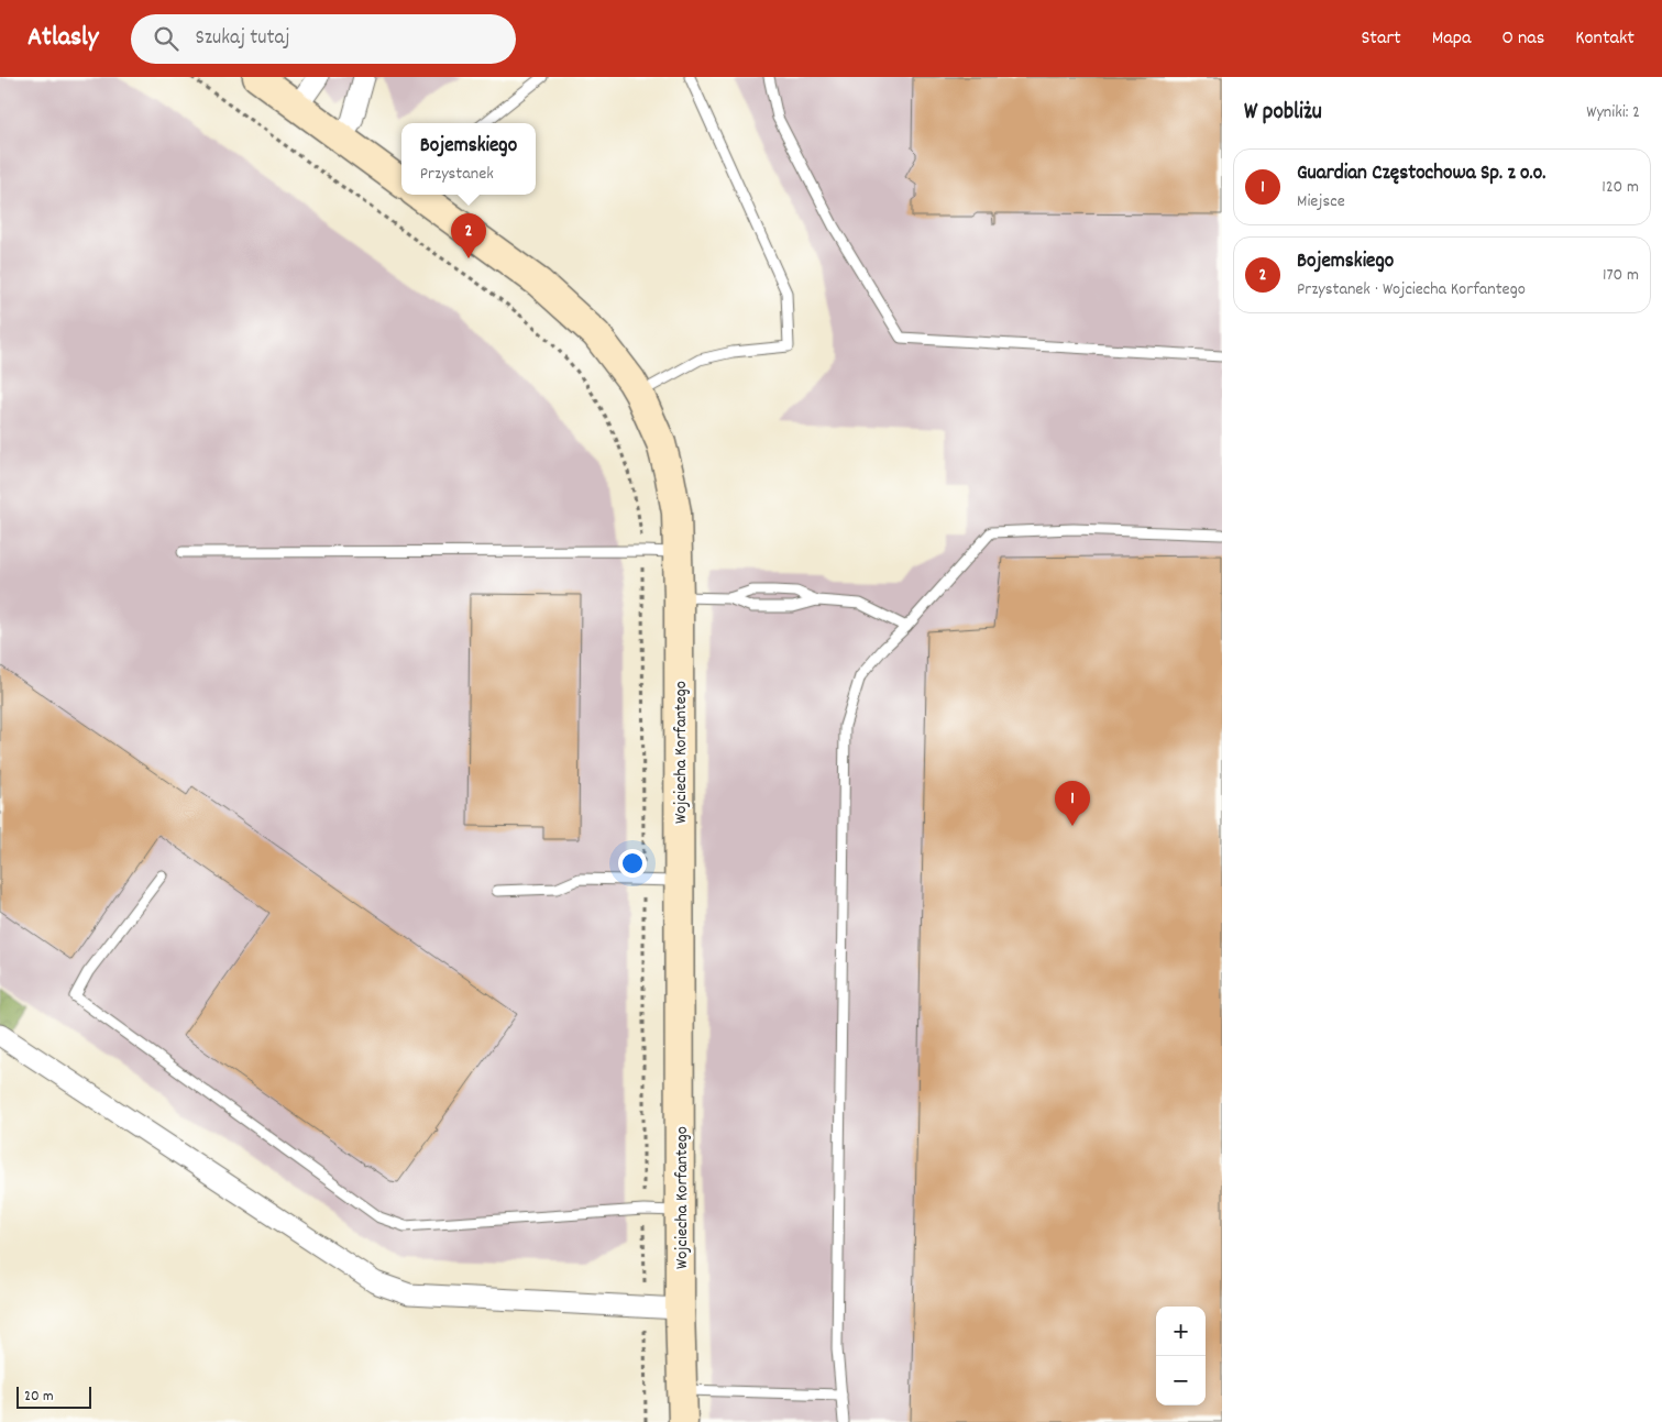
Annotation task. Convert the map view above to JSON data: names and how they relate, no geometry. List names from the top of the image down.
{
  "streets": {
    "street": ["Wojciecha Korfantego"]
  },
  "scale_bar": "20 m",
  "page": {
    "header": "Atlasly",
    "search": "Szukaj tutaj",
    "nav": [
      "Start",
      "Mapa",
      "O nas",
      "Kontakt"
    ],
    "heading": ["W pobliżu", "Wyniki: 2"],
    "popup": ["Bojemskiego", "Przystanek"],
    "list": [
      {
        "mark": "1",
        "name": "Guardian Częstochowa Sp. z o.o.",
        "note": "Miejsce",
        "value": "120 m"
      },
      {
        "mark": "2",
        "name": "Bojemskiego",
        "note": "Przystanek · Wojciecha Korfantego",
        "value": "170 m"
      }
    ],
    "pins": ["2", "1"],
    "map_buttons": ["+", "−"],
    "scale": "20 m"
  }
}
